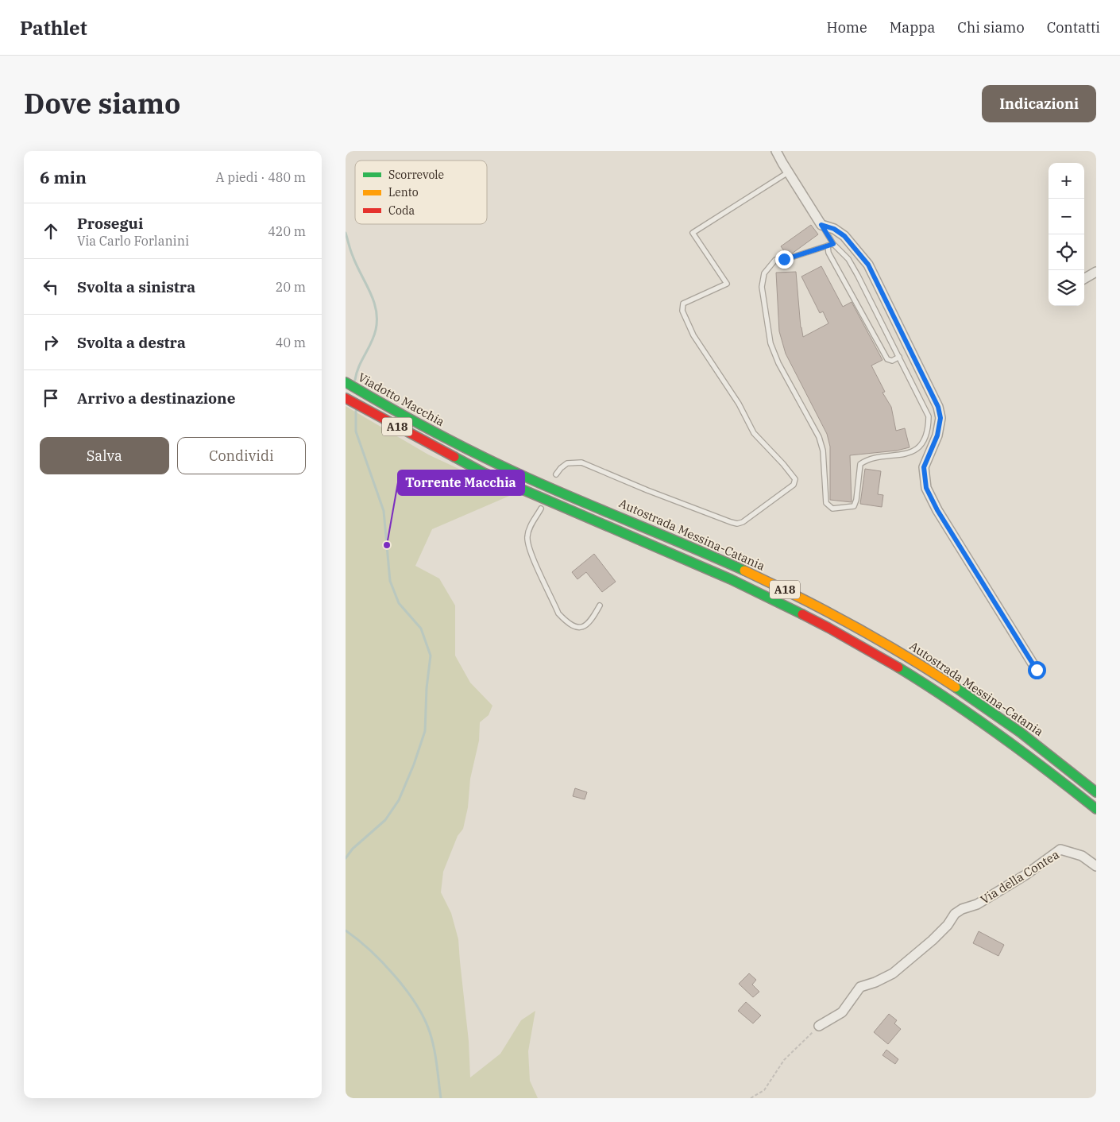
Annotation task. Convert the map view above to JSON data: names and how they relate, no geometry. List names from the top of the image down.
{
  "streets": {
    "highway": ["Viadotto Macchia", "A18", "Autostrada Messina-Catania"],
    "street": ["Via della Contea"]
  },
  "crossings": [
    ["Viadotto Macchia", "Autostrada Messina-Catania"]
  ],
  "places": ["Torrente Macchia"],
  "legend": ["Scorrevole", "Lento", "Coda"],
  "page": {
    "header": "Pathlet",
    "nav": [
      "Home",
      "Mappa",
      "Chi siamo",
      "Contatti"
    ],
    "title": "Dove siamo",
    "buttons": [
      "Indicazioni",
      ["Salva", "Condividi"]
    ],
    "heading": ["6 min", "A piedi · 480 m"],
    "map_buttons": ["+", "−"],
    "list": [
      ["Prosegui", "Via Carlo Forlanini", "420 m"],
      ["Svolta a sinistra", "20 m"],
      ["Svolta a destra", "40 m"],
      "Arrivo a destinazione"
    ]
  }
}
